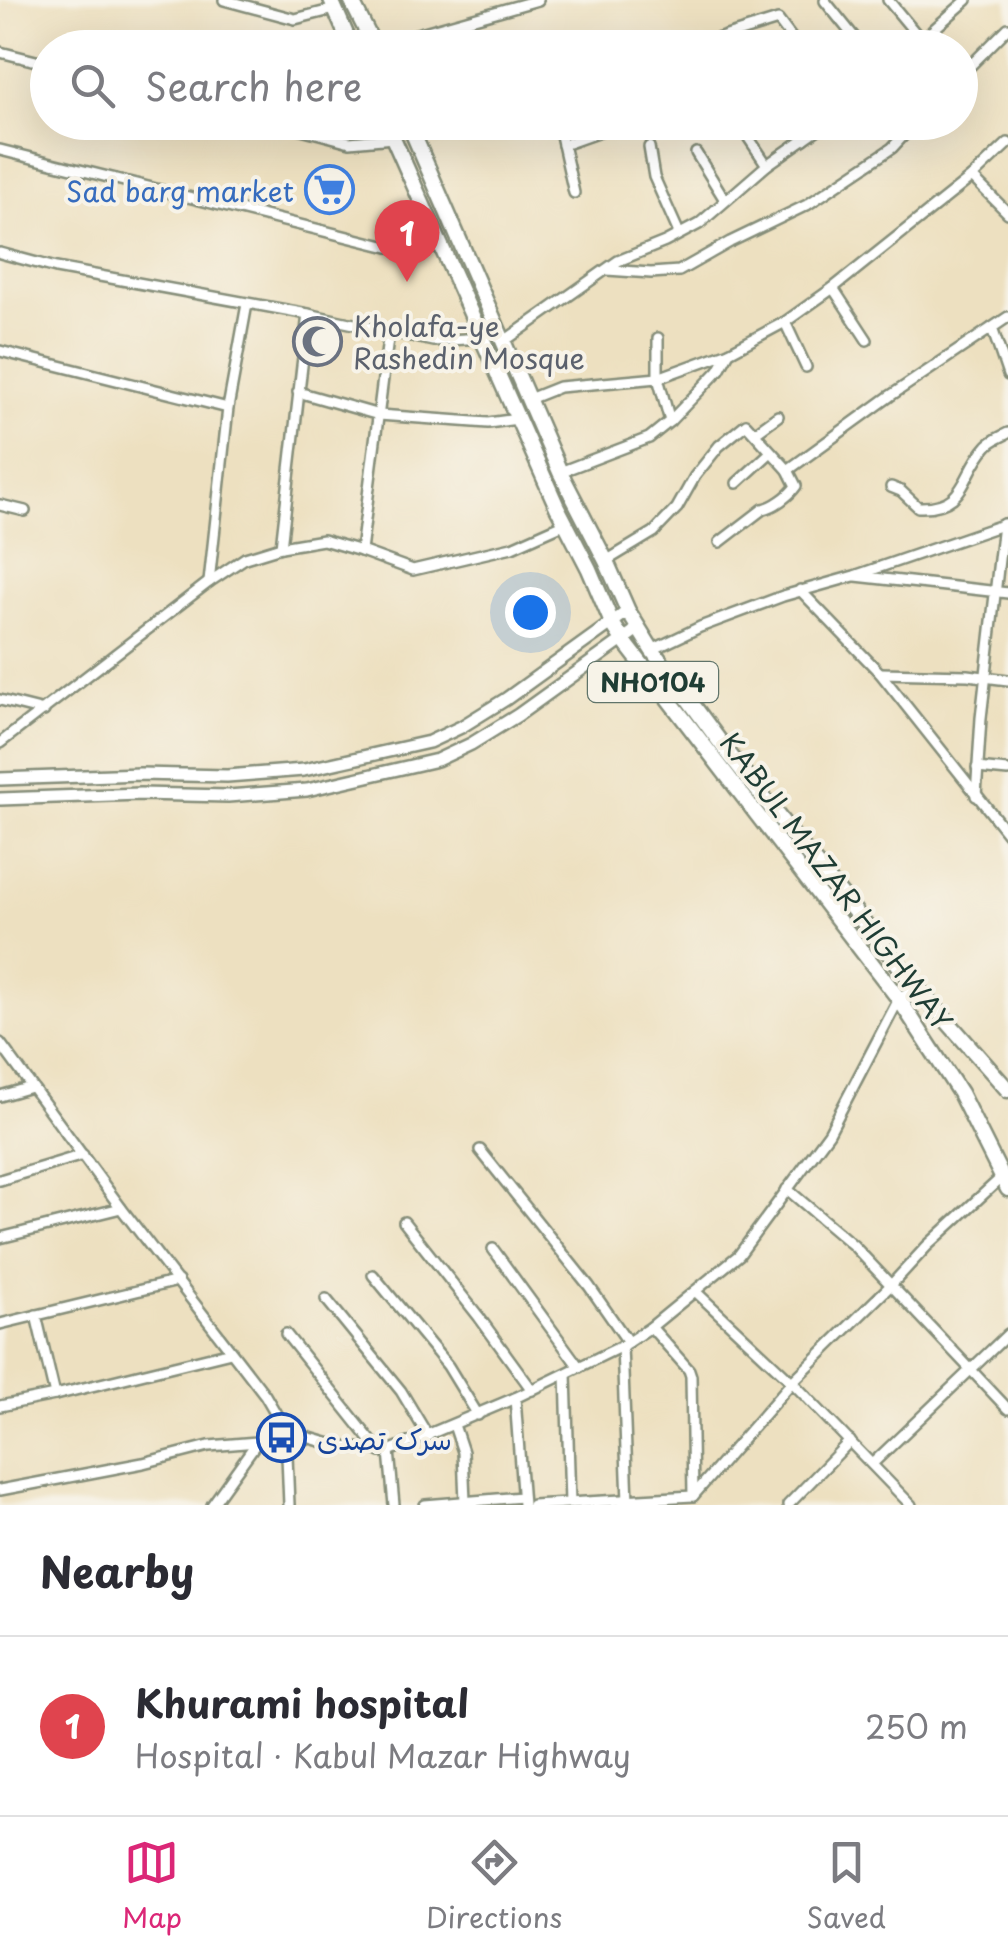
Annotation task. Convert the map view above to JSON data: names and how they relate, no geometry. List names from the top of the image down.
{
  "streets": {
    "highway": ["NH0104", "KABUL MAZAR HIGHWAY"]
  },
  "places": {
    "supermarket": ["Sad barg market"],
    "mosque": ["Kholafa-ye Rashedin Mosque"],
    "bus stop": ["سرک تصدی"]
  },
  "page": {
    "search": "Search here",
    "pins": "1",
    "heading": "Nearby",
    "list": [
      {
        "mark": "1",
        "name": "Khurami hospital",
        "note": "Hospital · Kabul Mazar Highway",
        "value": "250 m"
      }
    ],
    "nav": ["Map", "Directions", "Saved"]
  }
}
